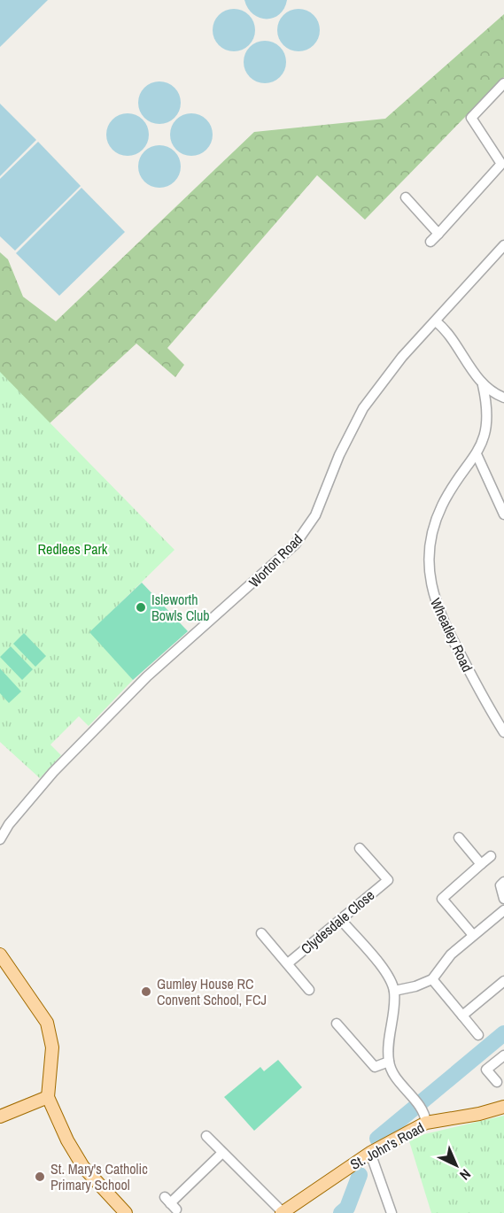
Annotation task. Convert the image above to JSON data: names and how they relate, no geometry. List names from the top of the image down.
{
  "streets": {
    "main road": ["St. John's Road"],
    "street": ["Worton Road", "Wheatley Road", "Clydesdale Close"]
  },
  "parks": ["Redlees Park"],
  "places": ["Isleworth Bowls Club", "Gumley House RC Convent School, FCJ", "St. Mary's Catholic Primary School"],
  "north": "bottom right"
}
